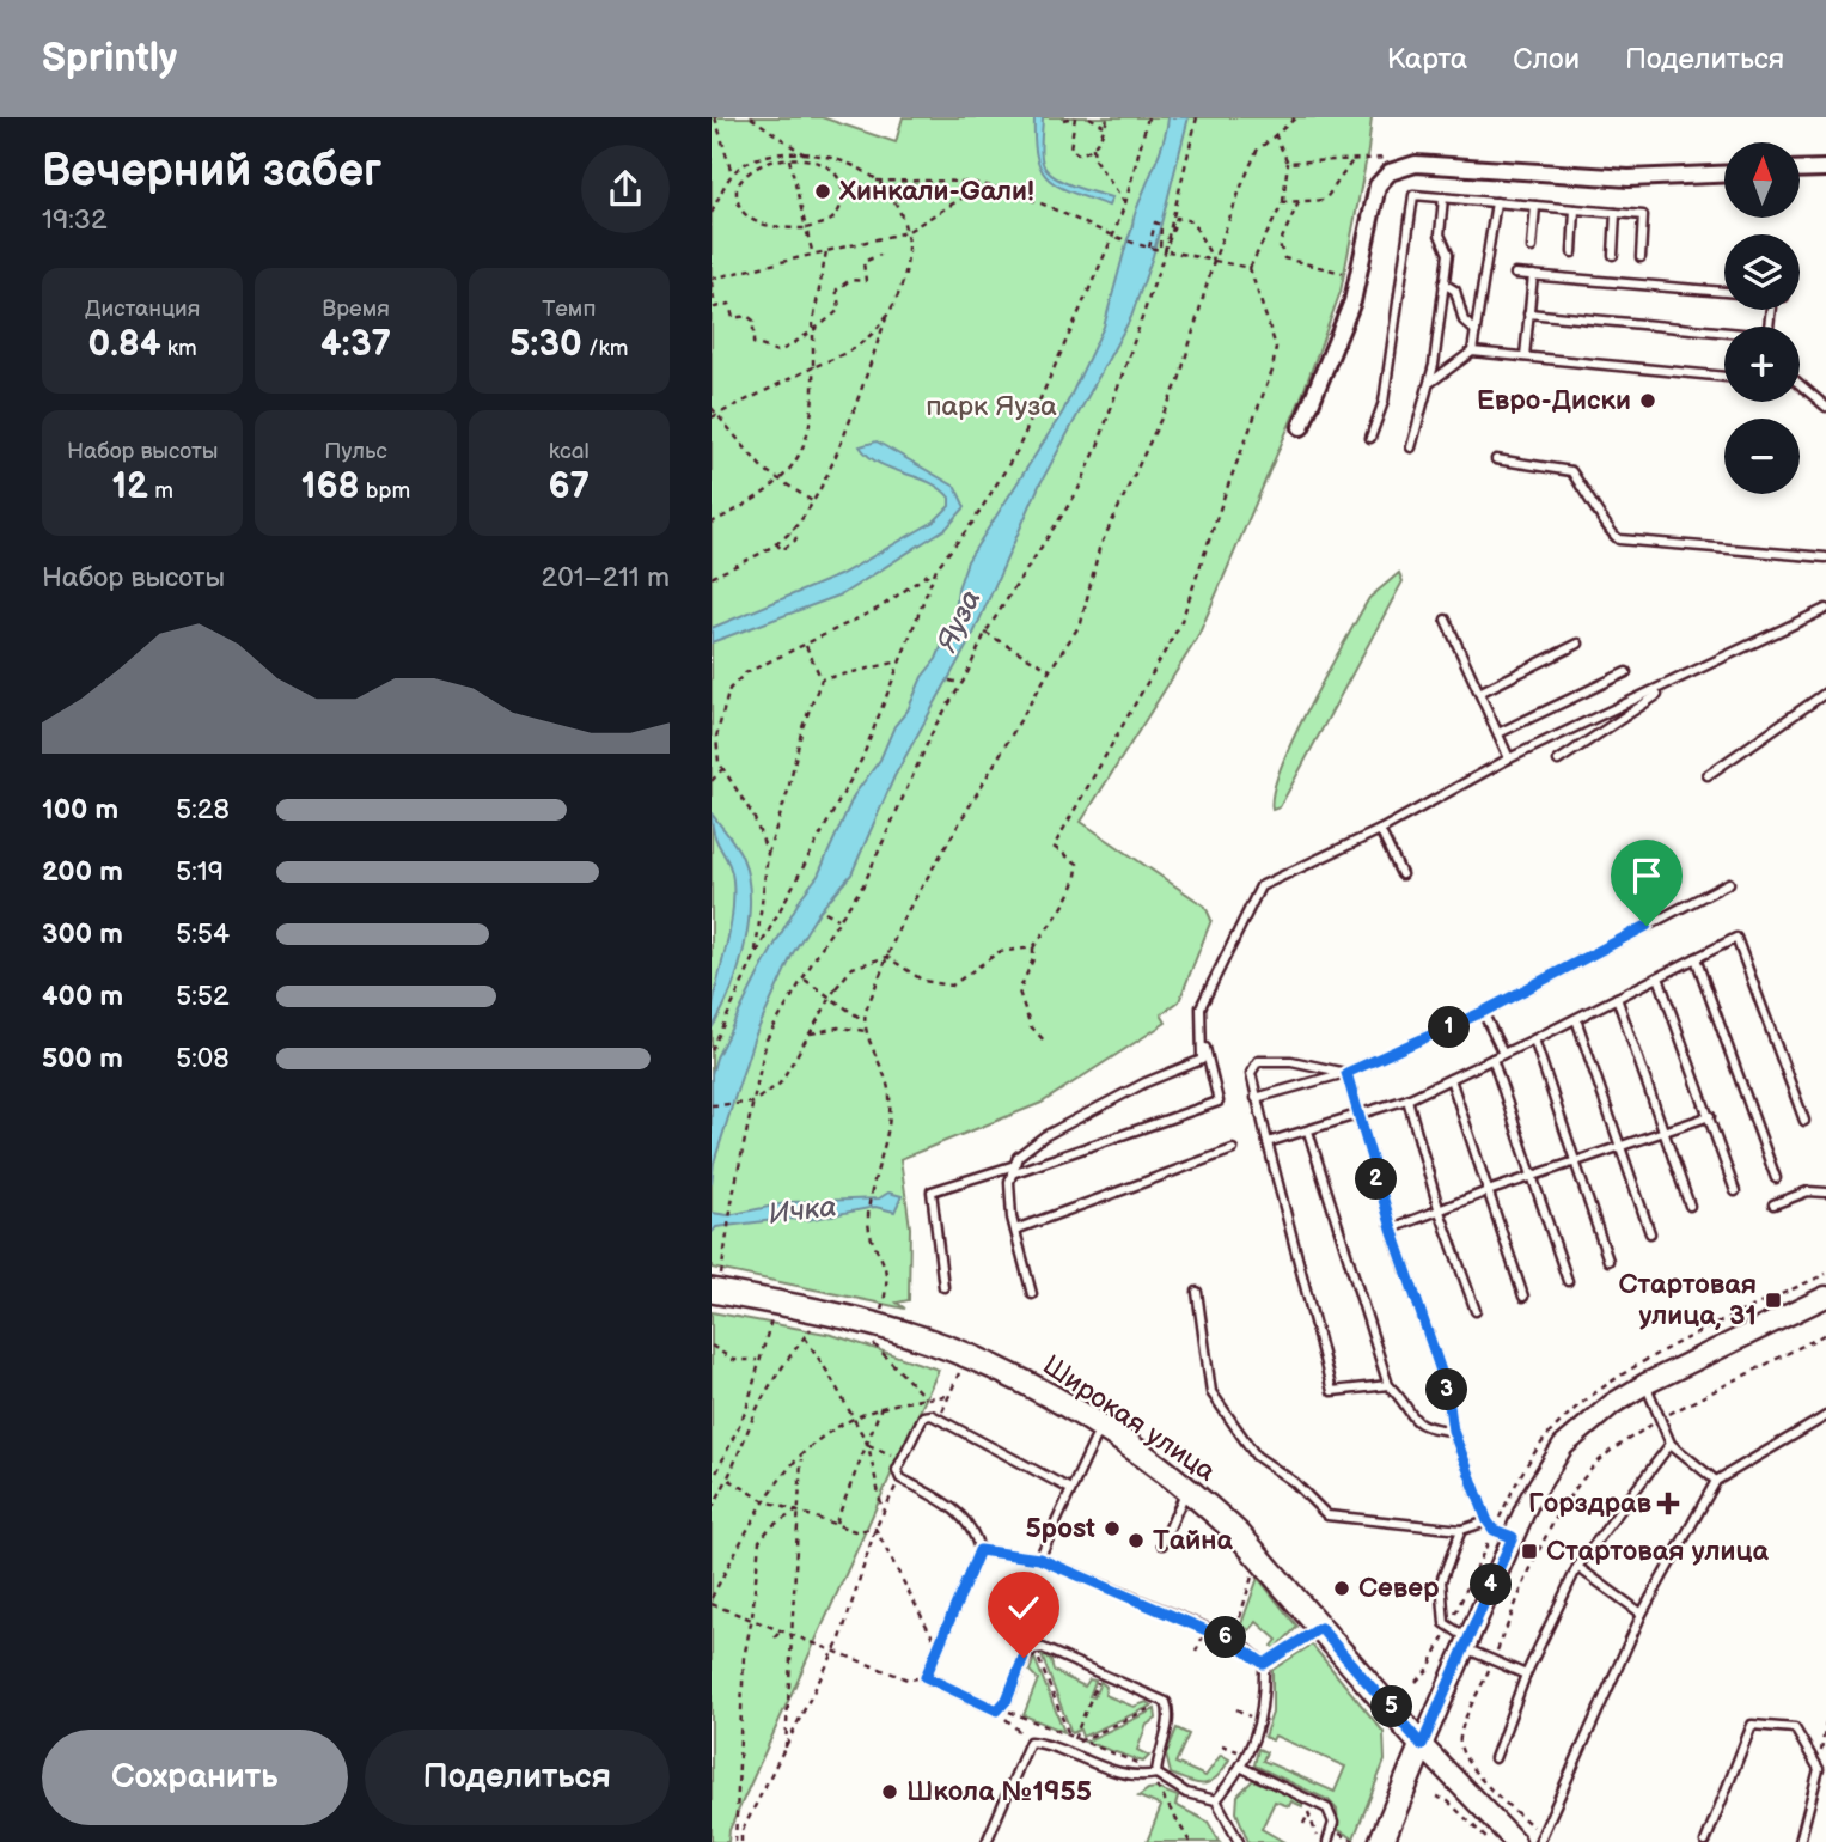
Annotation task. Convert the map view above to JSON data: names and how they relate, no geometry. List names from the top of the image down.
{
  "streets": {
    "main road": ["Широкая улица"]
  },
  "water": ["Яуза", "Ичка"],
  "parks": ["парк Яуза"],
  "places": {
    "other": [
      "Хинкали-Gали!",
      "Евро-Диски",
      "5post",
      "Тайна",
      "Север",
      "Школа №1955"
    ],
    "transit": ["Стартовая улица, 31", "Стартовая улица"],
    "health": ["Горздрав"]
  },
  "north": "top",
  "page": {
    "header": "Sprintly",
    "nav": ["Карта", "Слои", "Поделиться"],
    "heading": ["Вечерний забег", "19:32"],
    "map_buttons": ["+", "−"],
    "stats": [
      ["Дистанция", "0.84 km"],
      ["Время", "4:37"],
      ["Темп", "5:30 /km"],
      ["Набор высоты", "12 m"],
      ["Пульс", "168 bpm"],
      ["kcal", "67"]
    ],
    "chart": ["Набор высоты", "201–211 m"],
    "list": [
      {
        "name": "100 m",
        "note": "5:28"
      },
      {
        "name": "200 m",
        "note": "5:19"
      },
      {
        "name": "300 m",
        "note": "5:54"
      },
      {
        "name": "400 m",
        "note": "5:52"
      },
      {
        "name": "500 m",
        "note": "5:08"
      }
    ],
    "pins": [
      "1",
      "2",
      "3",
      "4",
      "6",
      "5"
    ],
    "buttons": ["Сохранить", "Поделиться"]
  }
}
